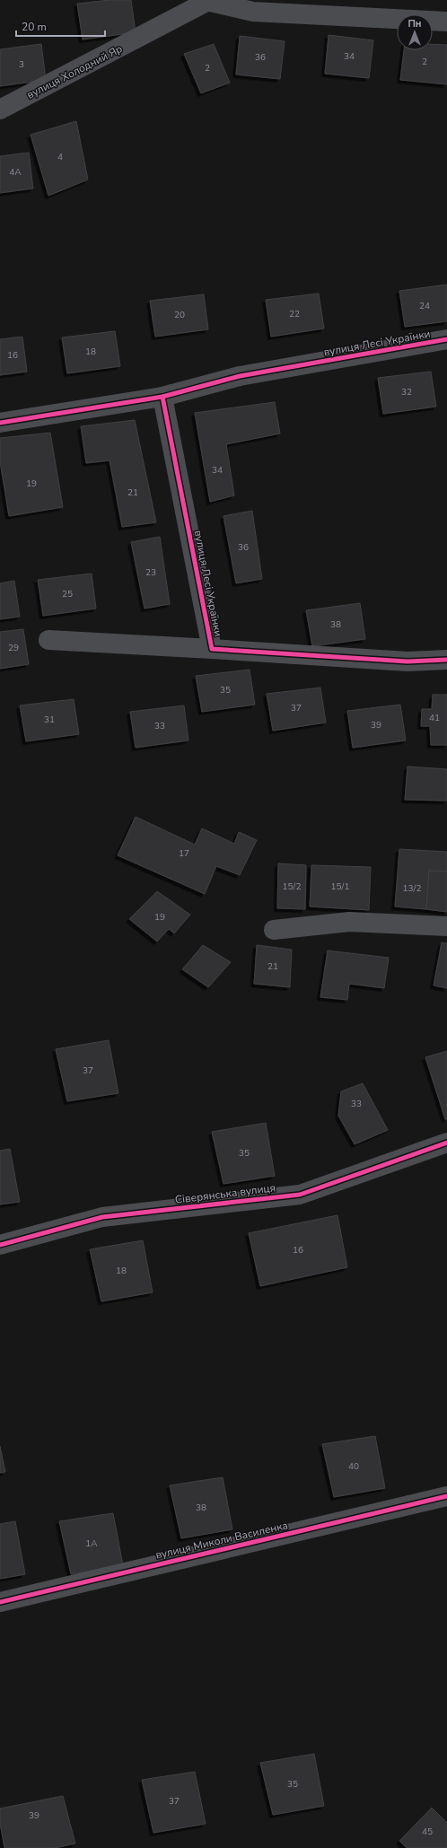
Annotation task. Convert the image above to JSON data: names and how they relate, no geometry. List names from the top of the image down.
{
  "streets": {
    "street": [
      "вулиця Холодний Яр",
      "вулиця Лесі Українки",
      "Сіверянська вулиця",
      "вулиця Миколи Василенка"
    ]
  },
  "house_numbers": [
    "34",
    "36",
    "2",
    "3",
    "2",
    "4",
    "4А",
    "24",
    "22",
    "20",
    "18",
    "16",
    "32",
    "34",
    "19",
    "21",
    "36",
    "23",
    "25",
    "38",
    "29",
    "35",
    "37",
    "41",
    "31",
    "39",
    "33",
    "17",
    "15/2",
    "15/1",
    "13/2",
    "19",
    "21",
    "37",
    "33",
    "35",
    "16",
    "18",
    "40",
    "38",
    "1А",
    "35",
    "37",
    "39",
    "45"
  ],
  "scale_bar": "20 m",
  "north": "top"
}
